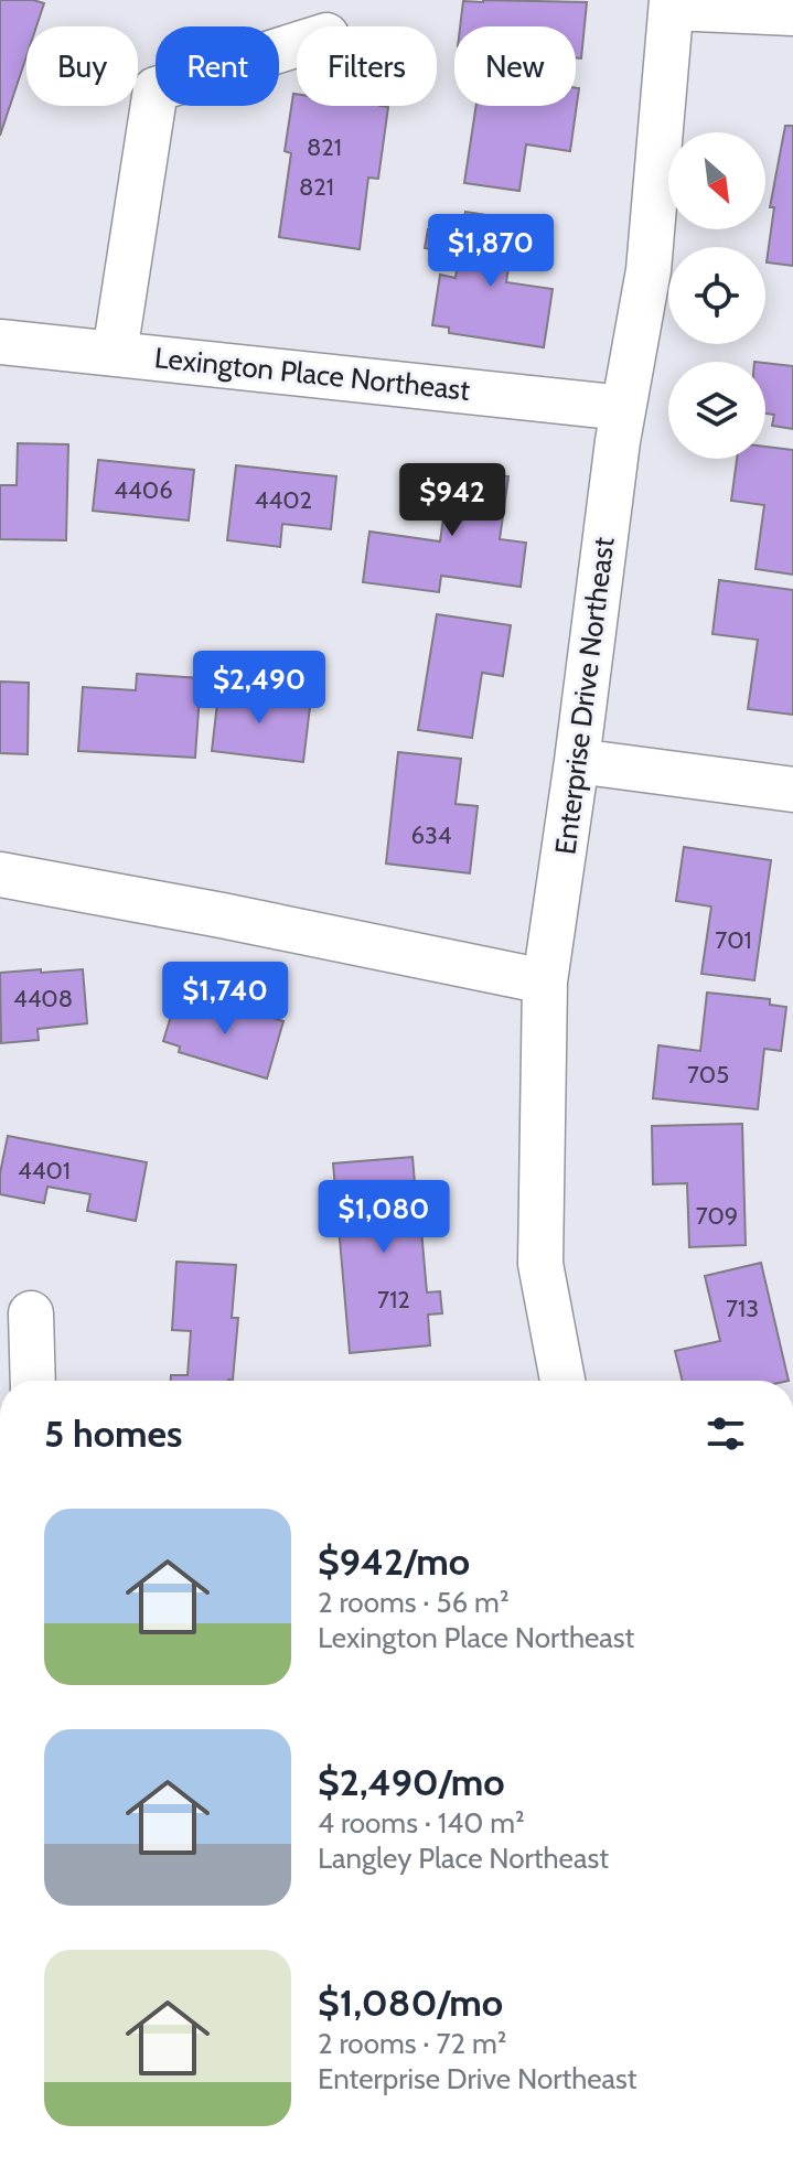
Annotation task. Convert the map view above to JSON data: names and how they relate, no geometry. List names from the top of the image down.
{
  "streets": {
    "street": ["Lexington Place Northeast", "Enterprise Drive Northeast"]
  },
  "crossings": [
    ["Lexington Place Northeast", "Enterprise Drive Northeast"]
  ],
  "house_numbers": [
    "821",
    "821",
    "4406",
    "4402",
    "634",
    "701",
    "4408",
    "705",
    "4401",
    "709",
    "712",
    "713"
  ],
  "north": "bottom right",
  "page": {
    "chip": [
      "Buy",
      "Rent",
      "Filters",
      "New"
    ],
    "price": [
      "$1,870",
      "$942",
      "$2,490",
      "$1,740",
      "$1,080"
    ],
    "heading": "5 homes",
    "list": [
      {
        "name": "$942/mo",
        "note": "2 rooms · 56 m² · Lexington Place Northeast"
      },
      {
        "name": "$2,490/mo",
        "note": "4 rooms · 140 m² · Langley Place Northeast"
      },
      {
        "name": "$1,080/mo",
        "note": "2 rooms · 72 m² · Enterprise Drive Northeast"
      }
    ]
  }
}
